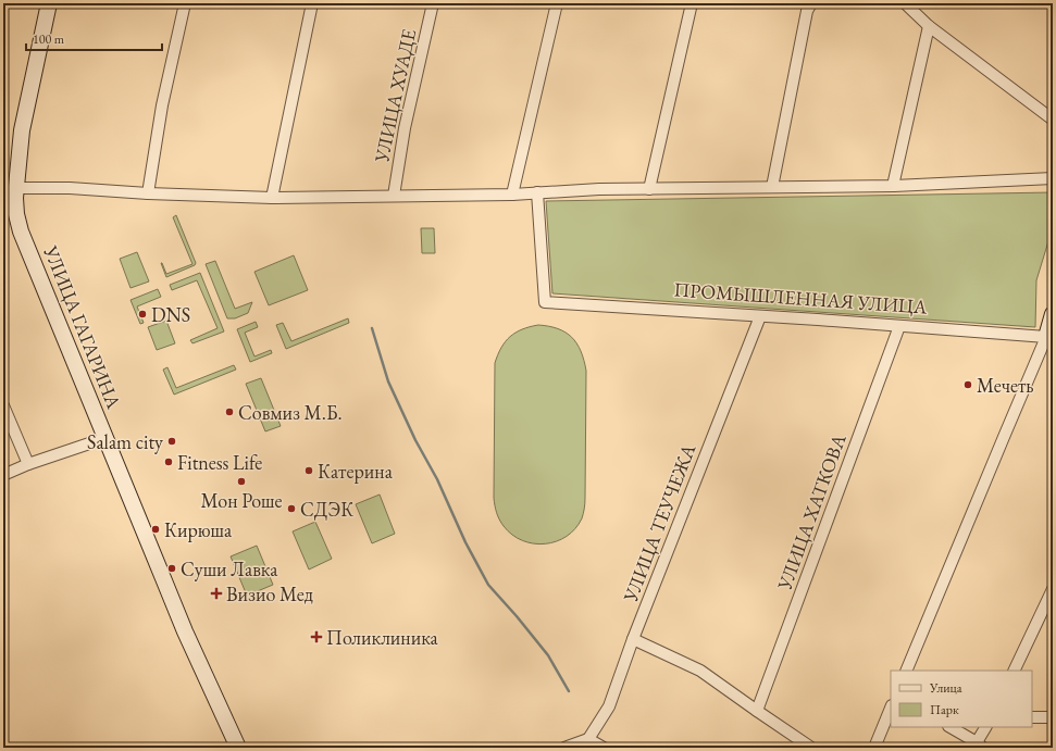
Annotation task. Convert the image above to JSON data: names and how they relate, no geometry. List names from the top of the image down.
{
  "streets": {
    "street": [
      "УЛИЦА ХУАДЕ",
      "ПРОМЫШЛЕННАЯ УЛИЦА",
      "УЛИЦА ГАГАРИНА",
      "УЛИЦА ХАТКОВА",
      "УЛИЦА ТЕУЧЕЖА"
    ]
  },
  "crossings": [
    ["ПРОМЫШЛЕННАЯ УЛИЦА", "УЛИЦА ХАТКОВА"],
    ["ПРОМЫШЛЕННАЯ УЛИЦА", "УЛИЦА ТЕУЧЕЖА"]
  ],
  "places": {
    "other": [
      "DNS",
      "Мечеть",
      "Совмиз М.Б.",
      "Salam city",
      "Fitness Life",
      "Катерина",
      "Мон Роше",
      "СДЭК",
      "Кирюша",
      "Суши Лавка"
    ],
    "health": ["Визио Мед", "Поликлиника"]
  },
  "legend": ["Улица", "Парк"],
  "scale_bar": "100 m"
}
